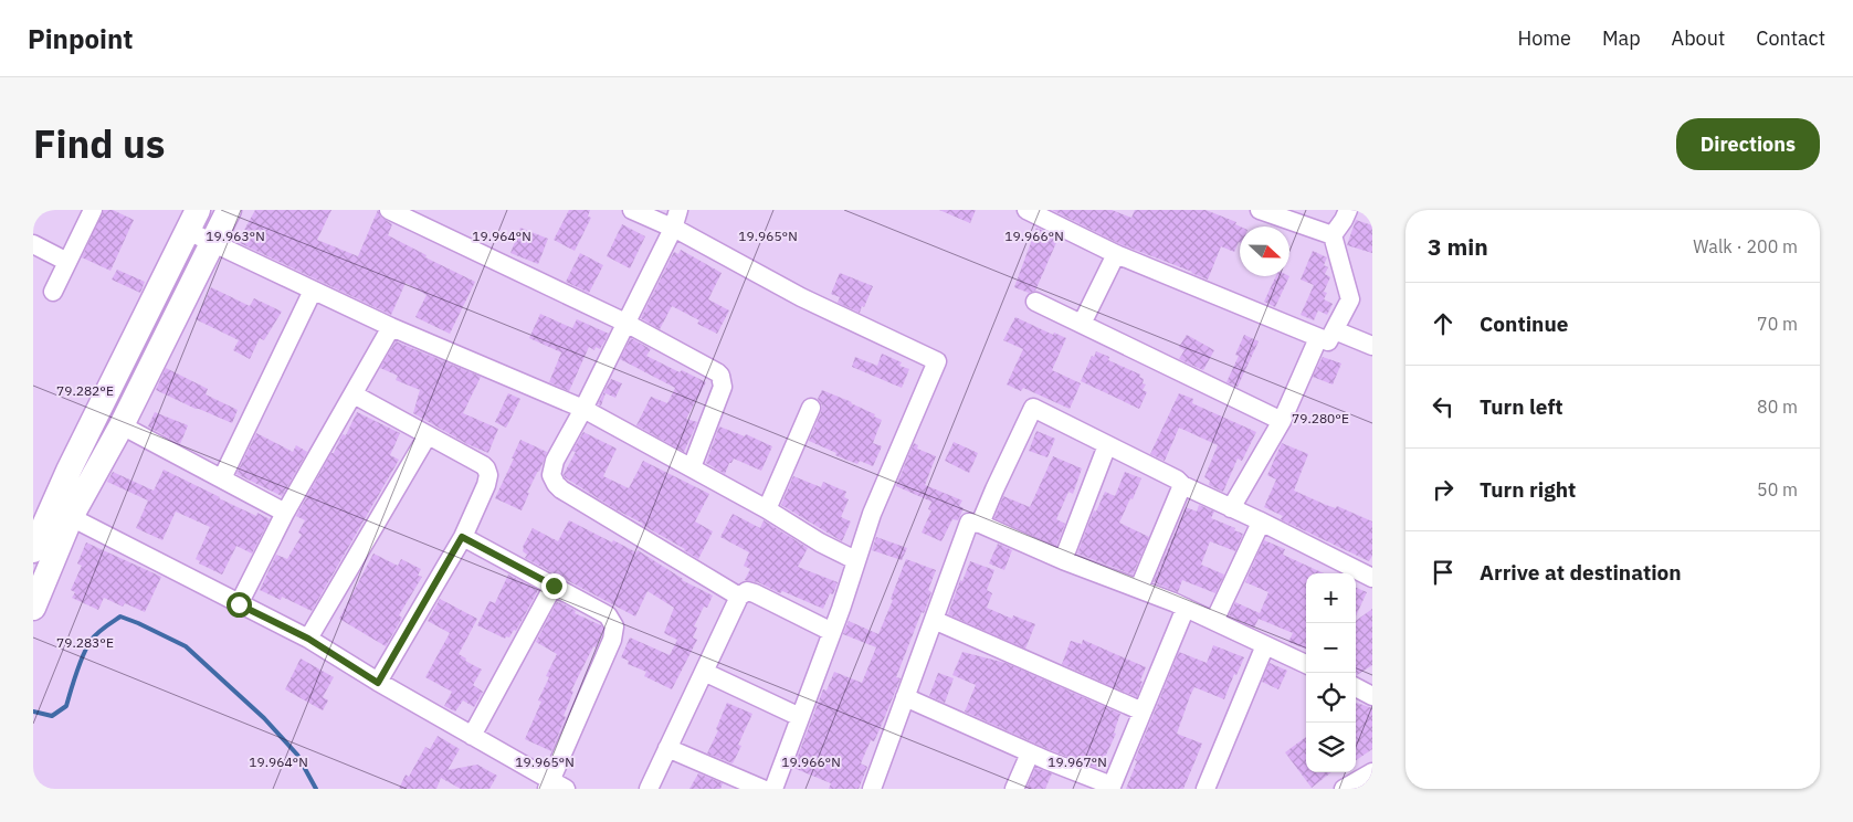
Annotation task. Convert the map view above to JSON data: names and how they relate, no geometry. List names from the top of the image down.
{
  "north": "right",
  "page": {
    "header": "Pinpoint",
    "nav": [
      "Home",
      "Map",
      "About",
      "Contact"
    ],
    "title": "Find us",
    "buttons": "Directions",
    "heading": ["3 min", "Walk · 200 m"],
    "list": [
      ["Continue", "70 m"],
      ["Turn left", "80 m"],
      ["Turn right", "50 m"],
      "Arrive at destination"
    ],
    "map_buttons": ["+", "−"]
  },
  "coordinates": [
    "19.965°N",
    "19.966°N",
    "19.963°N",
    "19.964°N",
    "79.282°E",
    "79.280°E",
    "79.283°E",
    "19.967°N"
  ]
}
